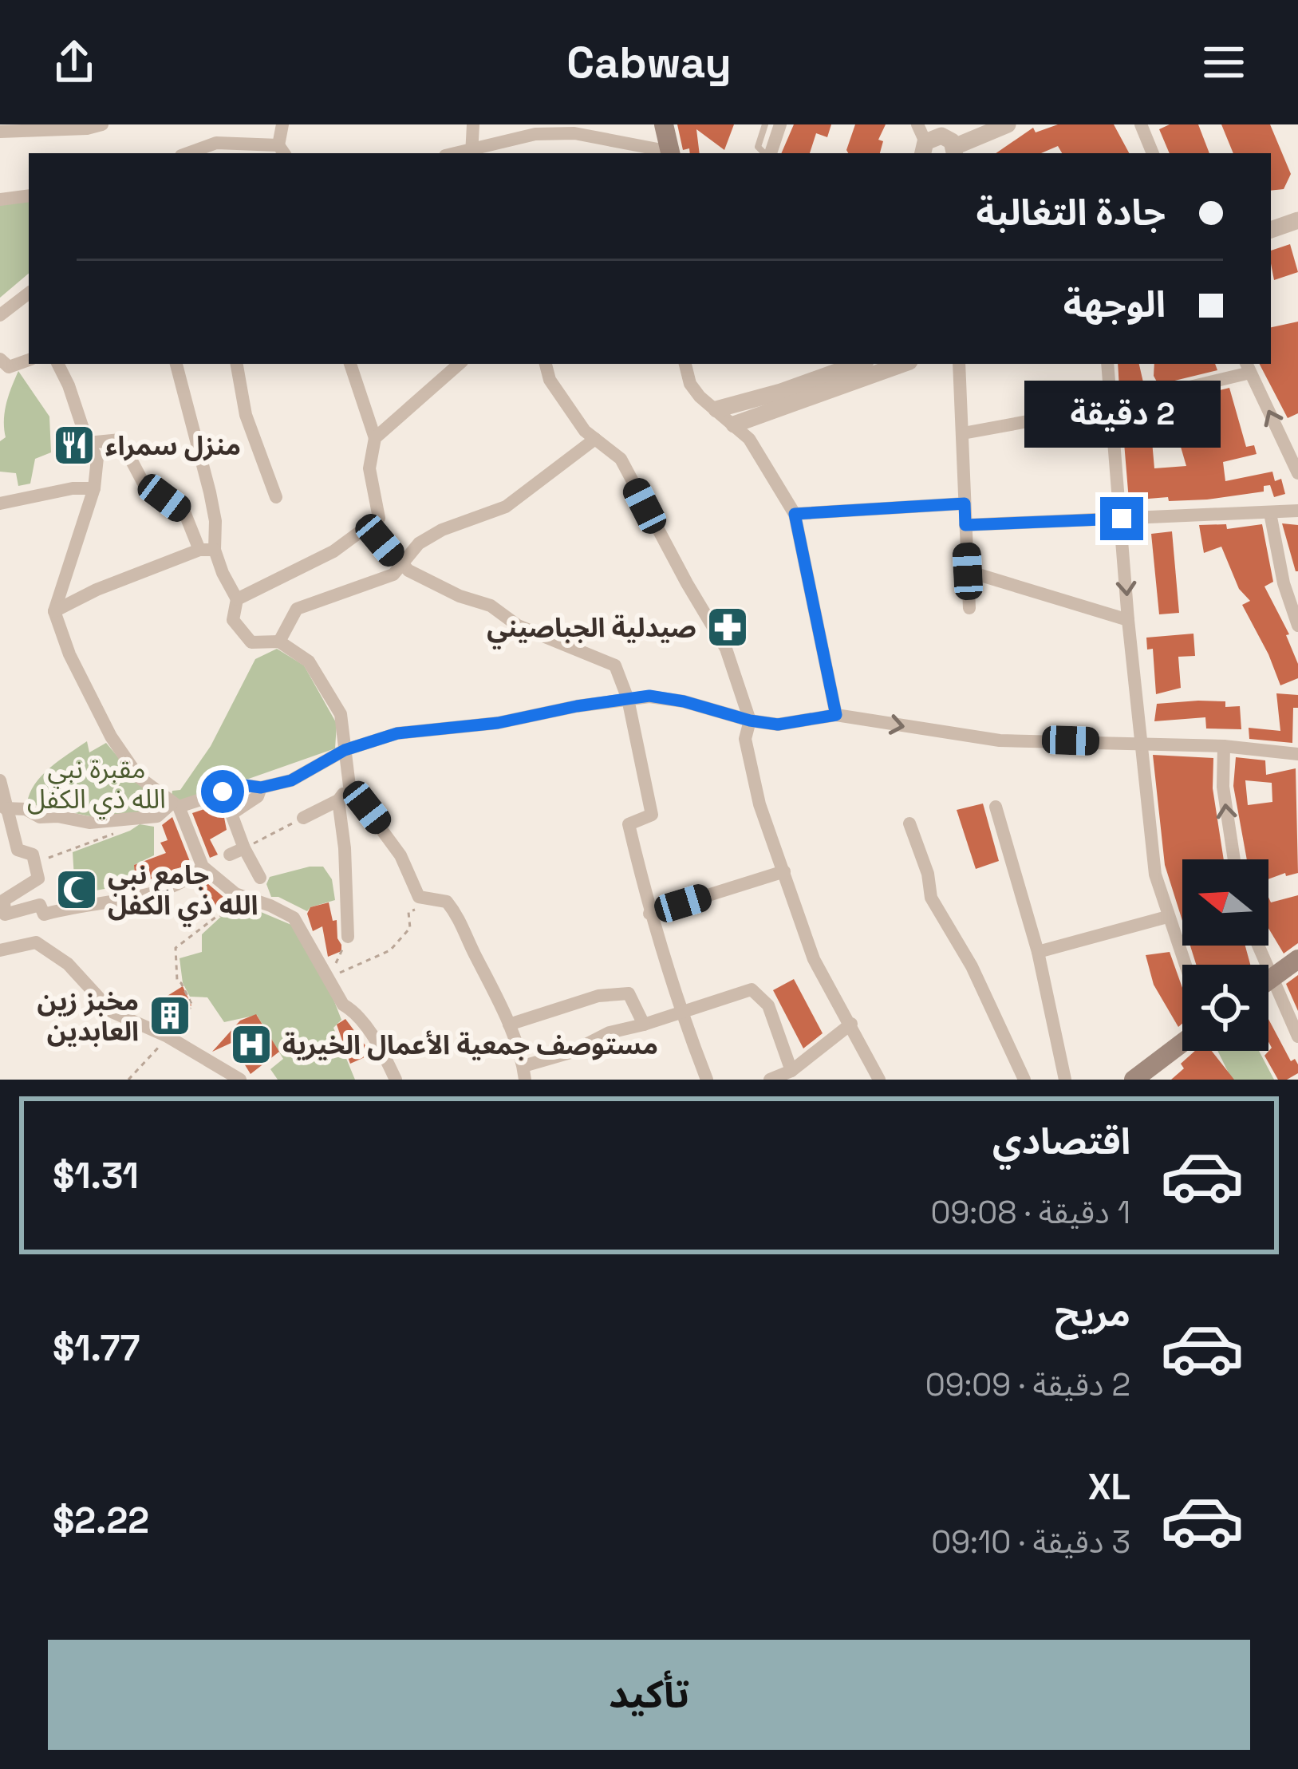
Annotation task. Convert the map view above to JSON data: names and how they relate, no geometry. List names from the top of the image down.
{
  "parks": ["مقبرة نبي الله ذي الكفل"],
  "places": {
    "restaurant": ["منزل سمراء"],
    "pharmacy": ["صيدلية الجباصيني"],
    "mosque": ["جامع نبي الله ذي الكفل"],
    "building": ["مخبز زين العابدين"],
    "hospital": ["مستوصف جمعية الأعمال الخيرية"]
  },
  "north": "left",
  "page": {
    "header": "Cabway",
    "banner": ["جادة التغالبة", "الوجهة"],
    "bubble": "2 دقيقة",
    "list": [
      {
        "name": "اقتصادي",
        "note": "1 دقيقة · 09:08",
        "value": "$1.31"
      },
      {
        "name": "مريح",
        "note": "2 دقيقة · 09:09",
        "value": "$1.77"
      },
      {
        "name": "XL",
        "note": "3 دقيقة · 09:10",
        "value": "$2.22"
      }
    ],
    "buttons": "تأكيد"
  }
}
